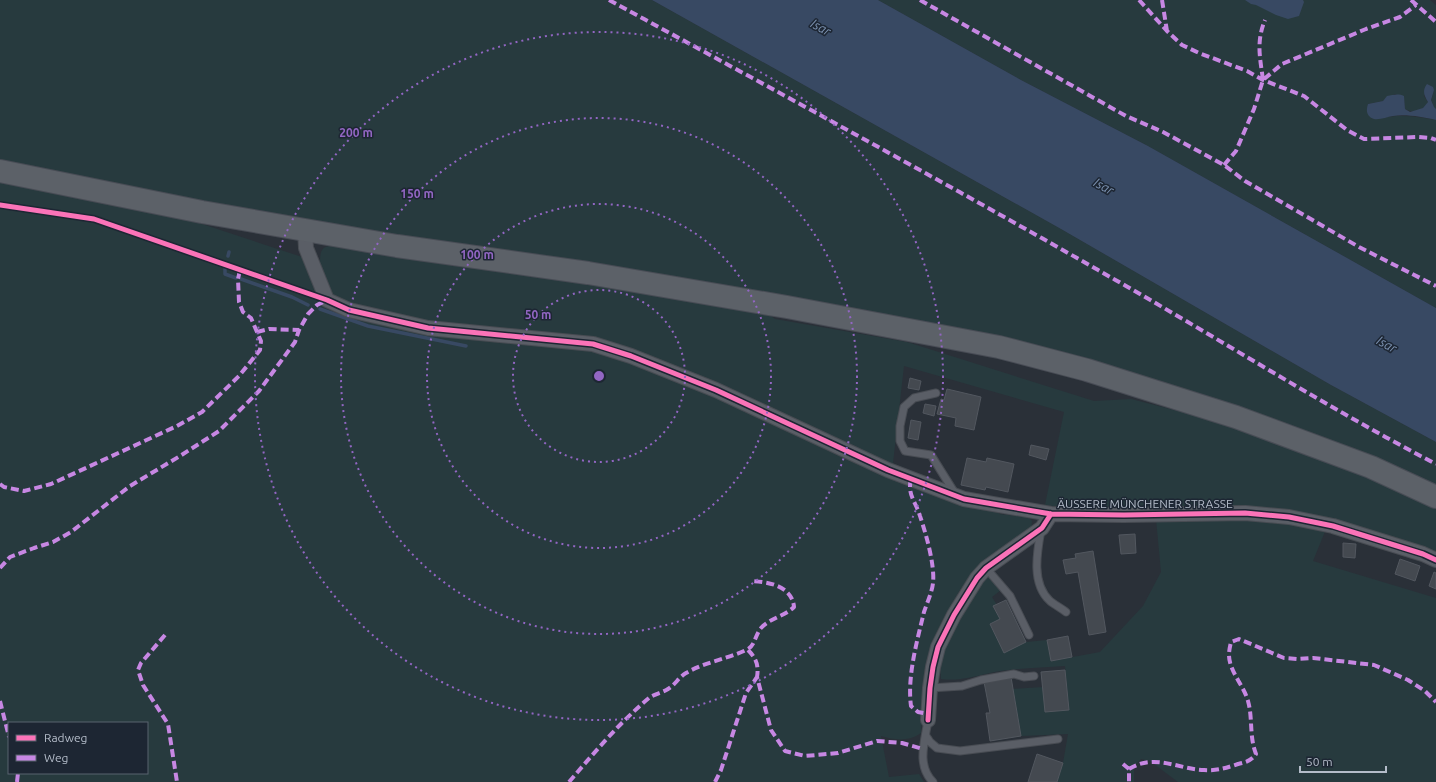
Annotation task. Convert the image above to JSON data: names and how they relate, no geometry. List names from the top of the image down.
{
  "streets": {
    "street": ["ÄUSSERE MÜNCHENER STRASSE"]
  },
  "water": ["Isar"],
  "legend": ["Radweg", "Weg"],
  "scale_bar": "50 m",
  "rings": [
    "200 m",
    "150 m",
    "100 m",
    "50 m"
  ]
}
